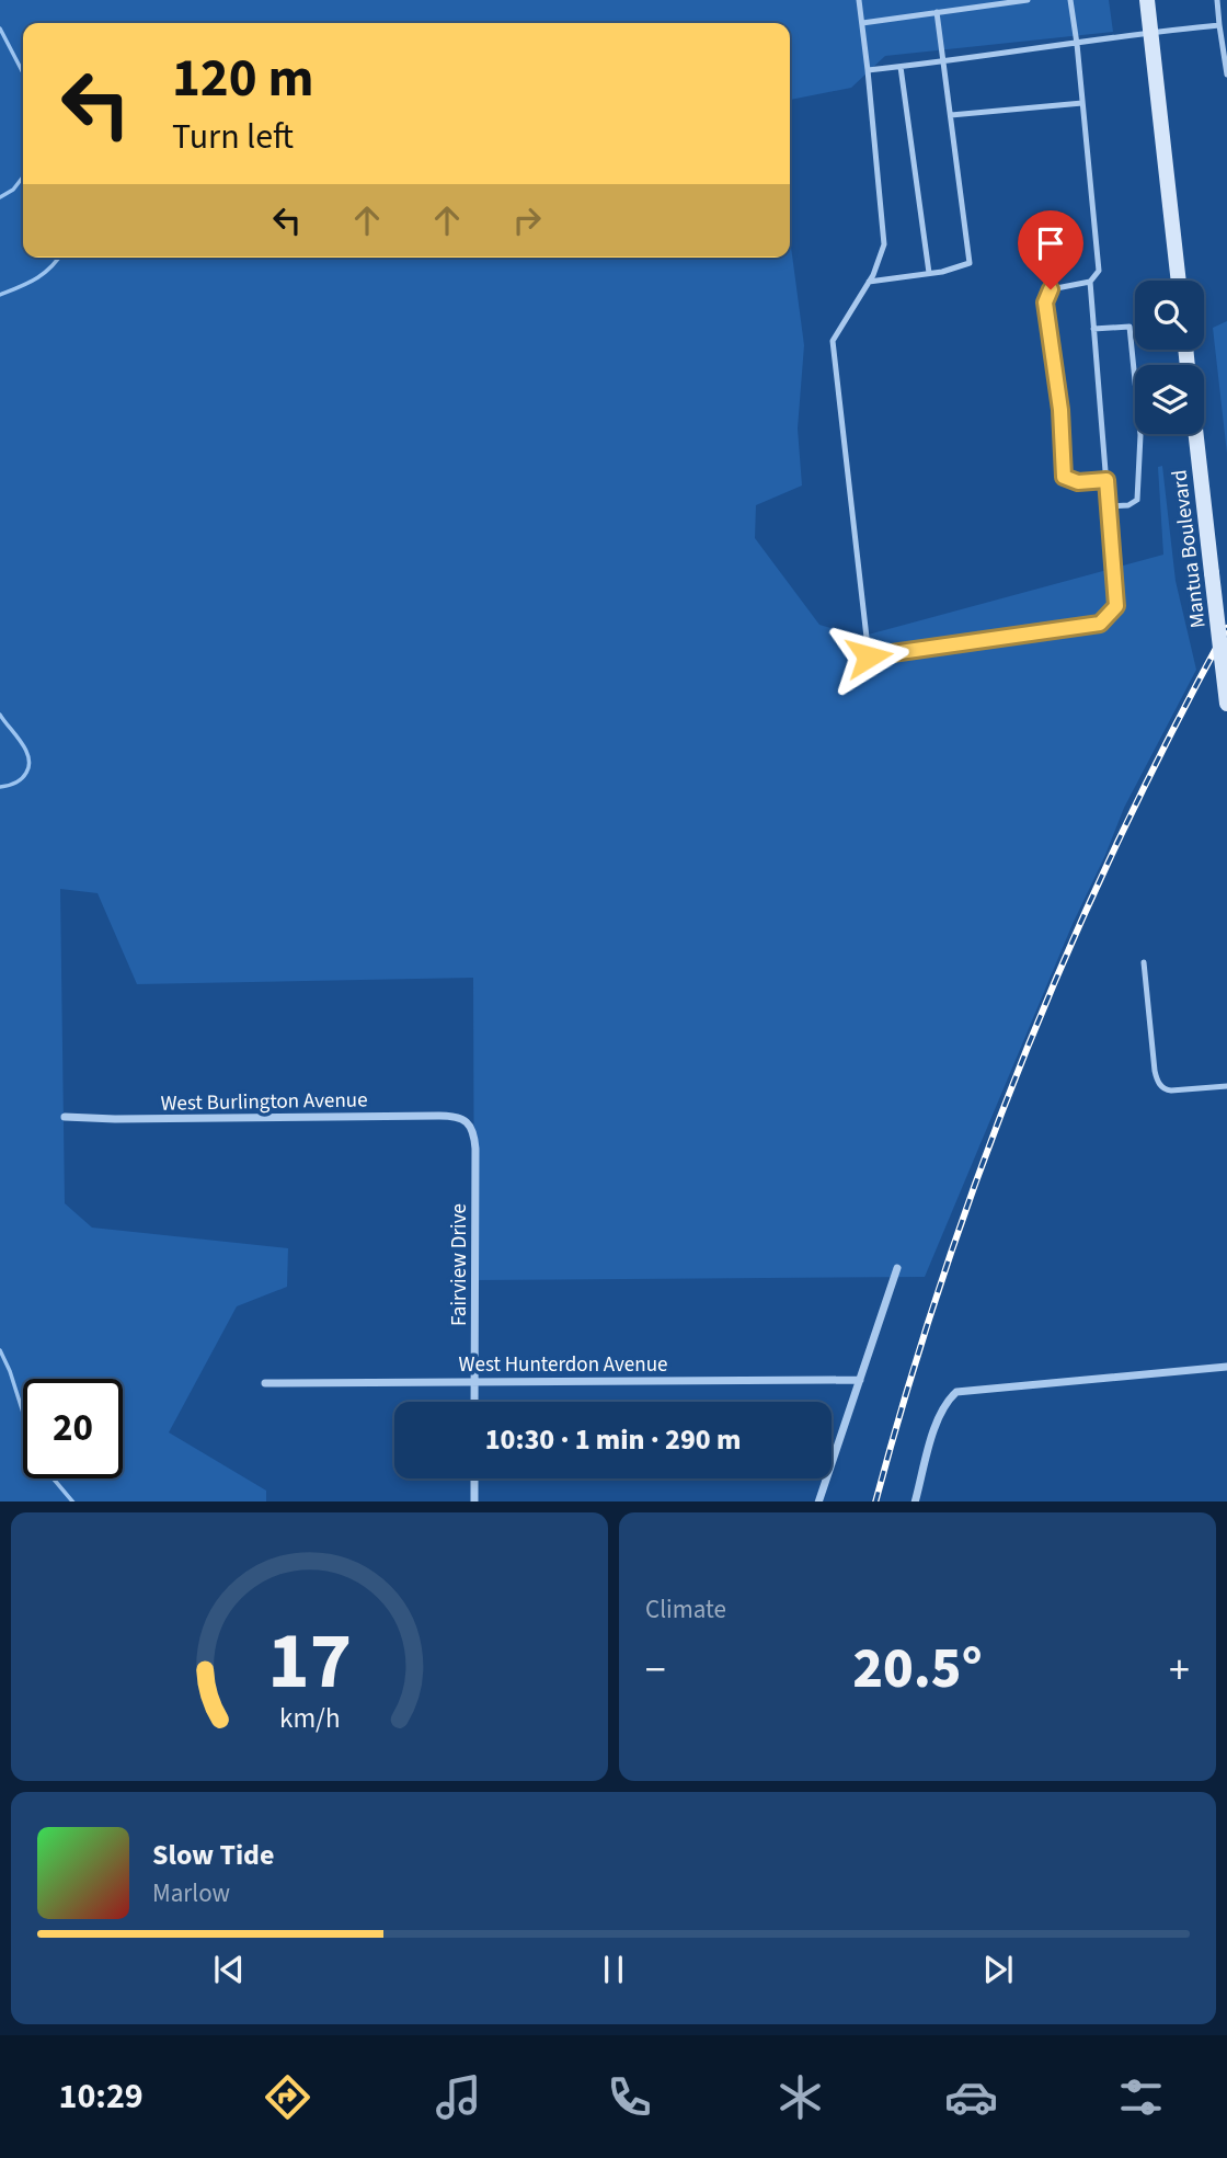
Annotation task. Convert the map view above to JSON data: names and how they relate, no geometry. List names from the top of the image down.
{
  "streets": {
    "main road": ["Mantua Boulevard"],
    "street": ["West Burlington Avenue", "Fairview Drive", "West Hunterdon Avenue"]
  },
  "crossings": [
    ["West Burlington Avenue", "Fairview Drive"],
    ["Fairview Drive", "West Hunterdon Avenue"]
  ],
  "page": {
    "turn": ["120 m", "Turn left"],
    "limit": "20",
    "trip": "10:30 · 1 min · 290 m",
    "tile": "Climate",
    "heat": ["−", "20.5°", "+"],
    "song": ["Slow Tide", "Marlow"],
    "tabs": "10:29",
    "gauge": ["17", "km/h"]
  }
}
